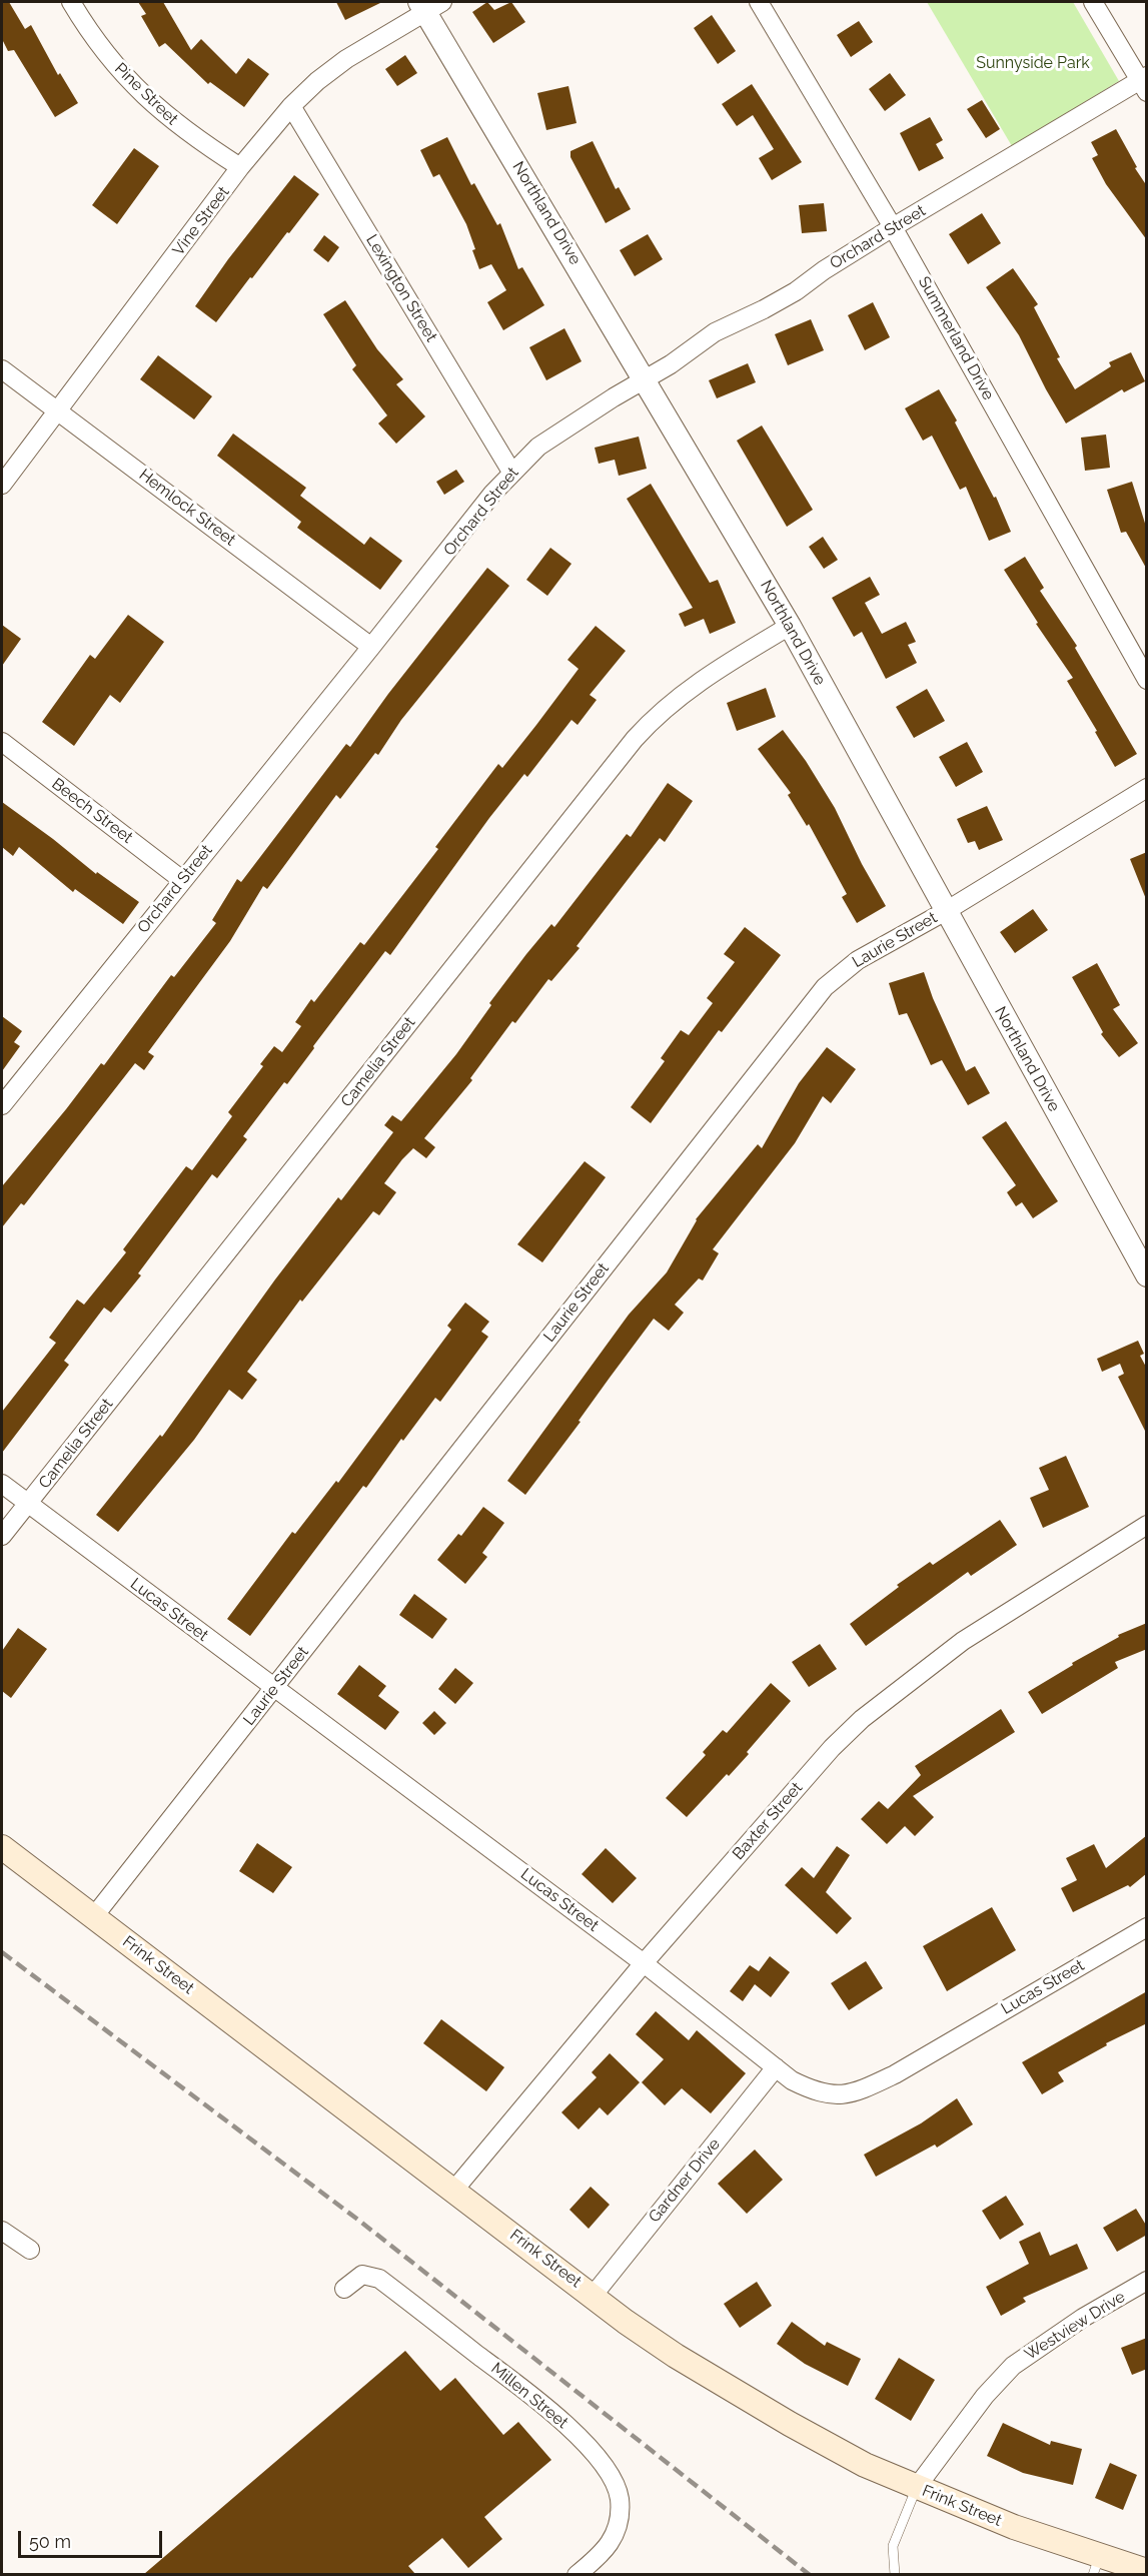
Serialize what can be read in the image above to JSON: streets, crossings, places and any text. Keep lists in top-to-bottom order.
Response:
{
  "streets": {
    "main road": ["Frink Street"],
    "street": [
      "Pine Street",
      "Northland Drive",
      "Vine Street",
      "Orchard Street",
      "Lexington Street",
      "Summerland Drive",
      "Hemlock Street",
      "Beech Street",
      "Laurie Street",
      "Camelia Street",
      "Lucas Street",
      "Baxter Street",
      "Gardner Drive",
      "Westview Drive",
      "Millen Street"
    ]
  },
  "crossings": [
    ["Pine Street", "Vine Street"],
    ["Northland Drive", "Vine Street"],
    ["Northland Drive", "Orchard Street"],
    ["Northland Drive", "Laurie Street"],
    ["Northland Drive", "Camelia Street"],
    ["Vine Street", "Lexington Street"],
    ["Vine Street", "Hemlock Street"],
    ["Orchard Street", "Lexington Street"],
    ["Orchard Street", "Summerland Drive"],
    ["Orchard Street", "Hemlock Street"],
    ["Orchard Street", "Beech Street"],
    ["Laurie Street", "Lucas Street"],
    ["Laurie Street", "Frink Street"],
    ["Camelia Street", "Lucas Street"],
    ["Lucas Street", "Baxter Street"],
    ["Lucas Street", "Gardner Drive"],
    ["Baxter Street", "Frink Street"],
    ["Frink Street", "Gardner Drive"],
    ["Frink Street", "Westview Drive"]
  ],
  "parks": ["Sunnyside Park"],
  "scale_bar": "50 m"
}
